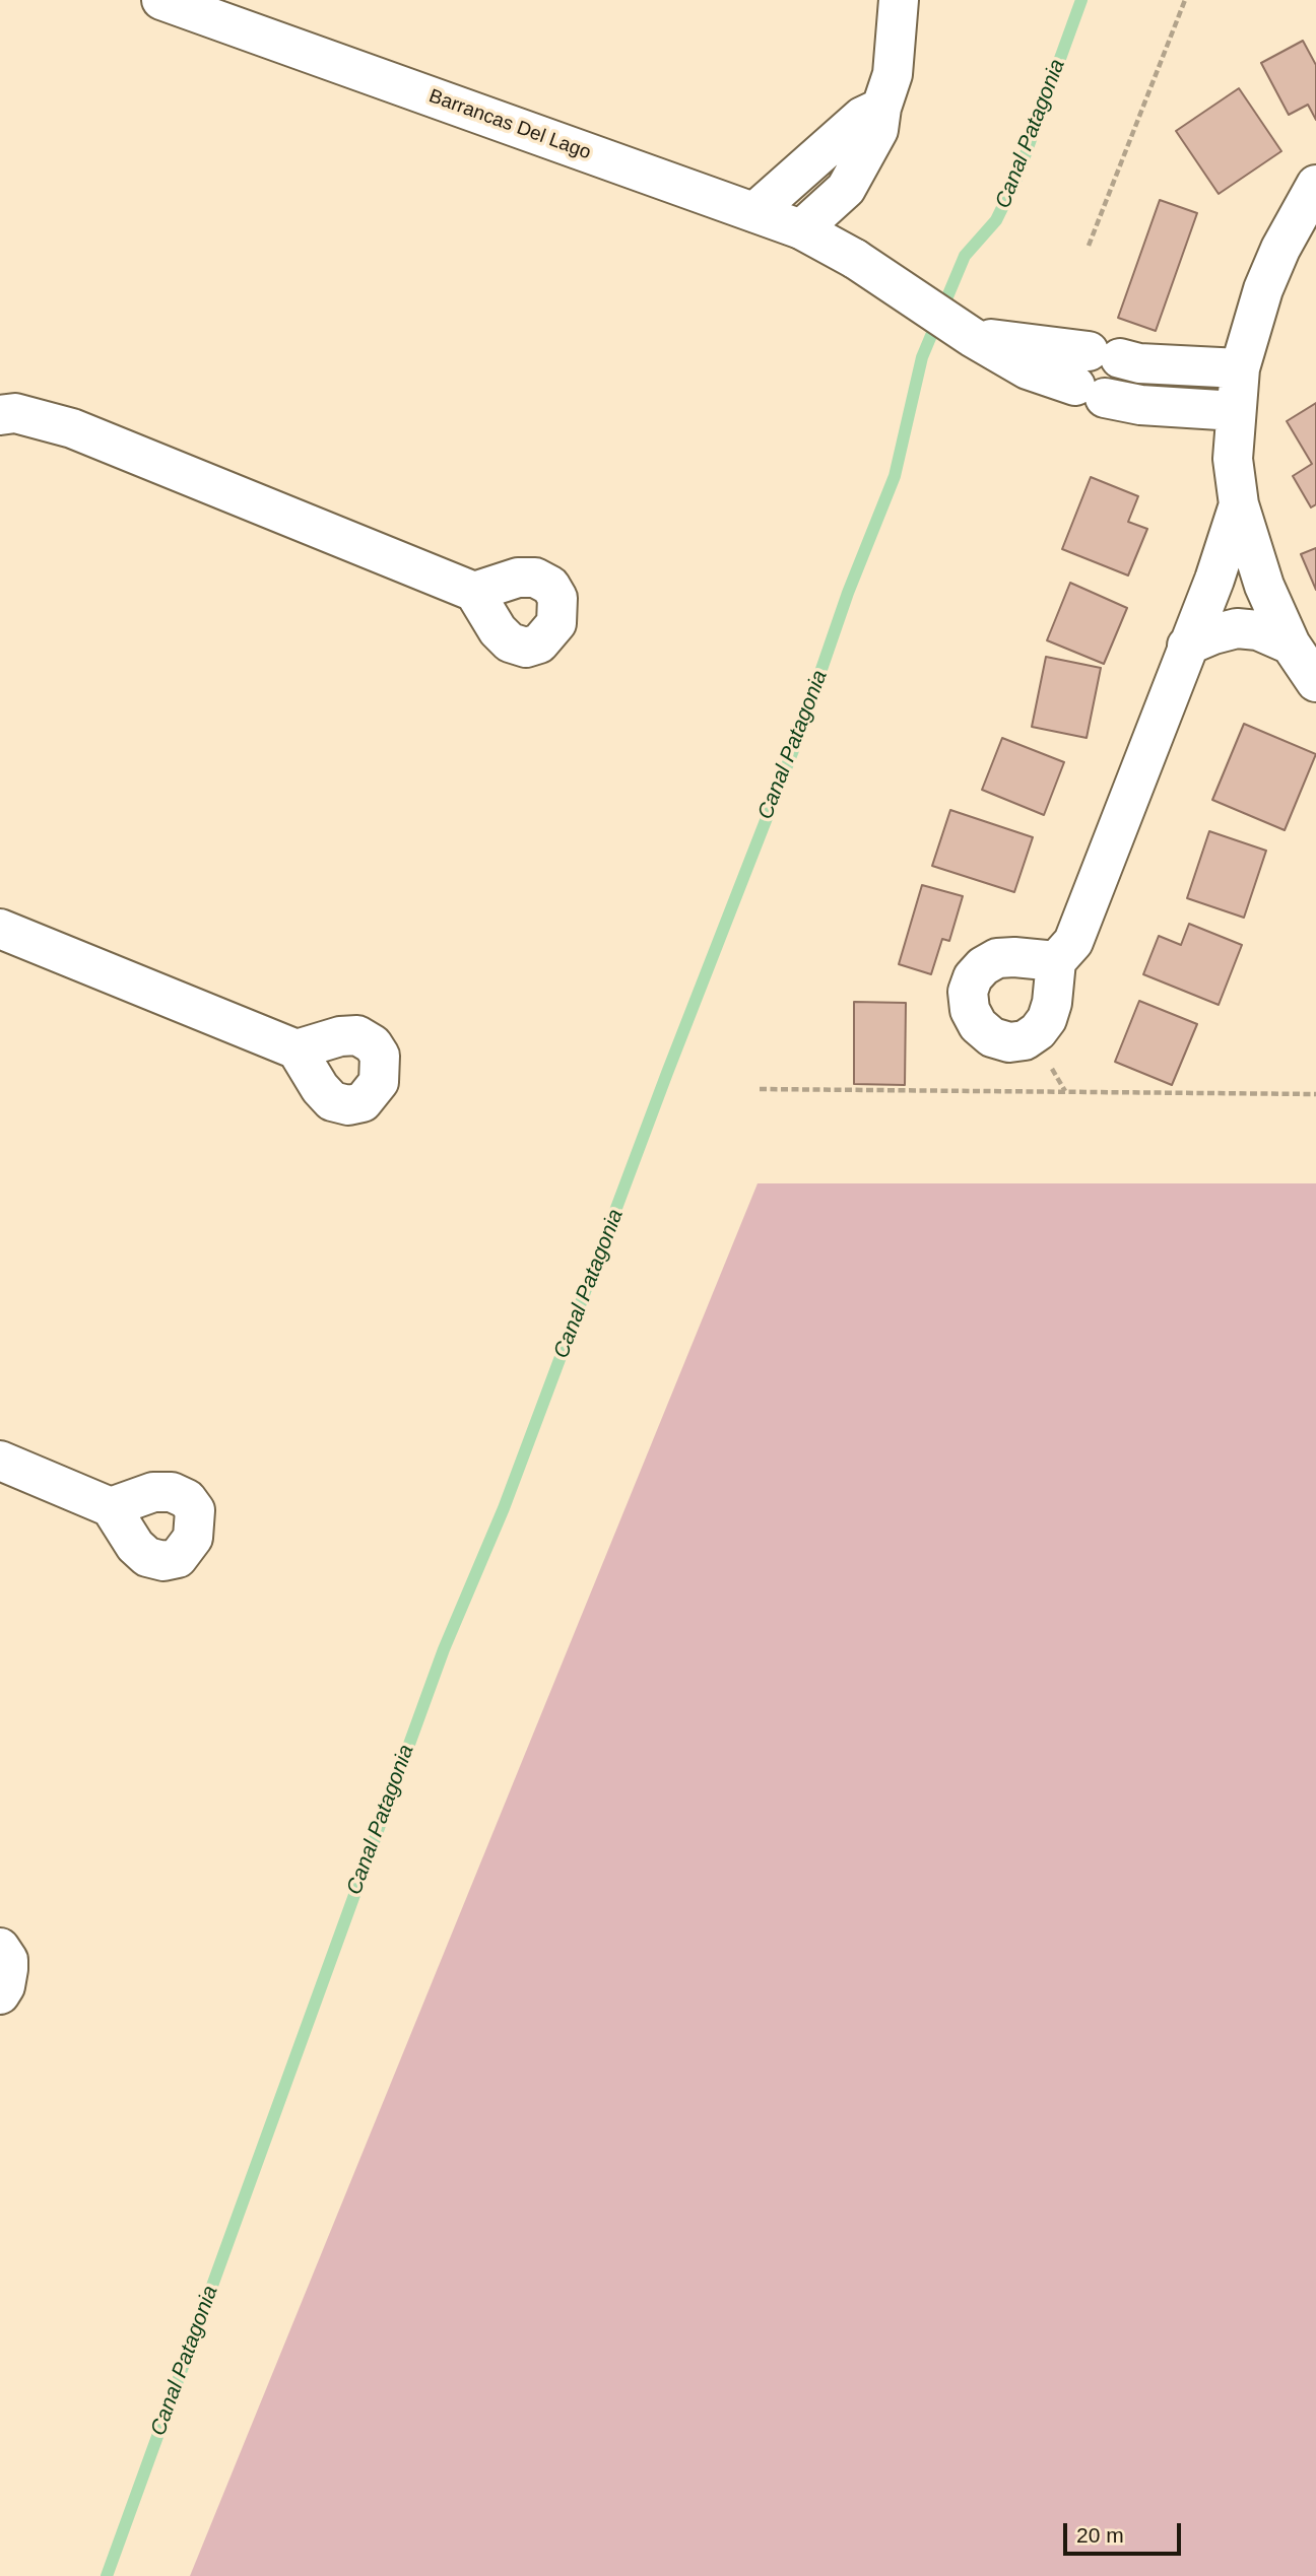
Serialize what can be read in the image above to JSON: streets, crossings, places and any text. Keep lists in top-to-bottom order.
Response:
{
  "streets": {
    "street": ["Barrancas Del Lago"]
  },
  "water": ["Canal Patagonia"],
  "scale_bar": "20 m"
}
